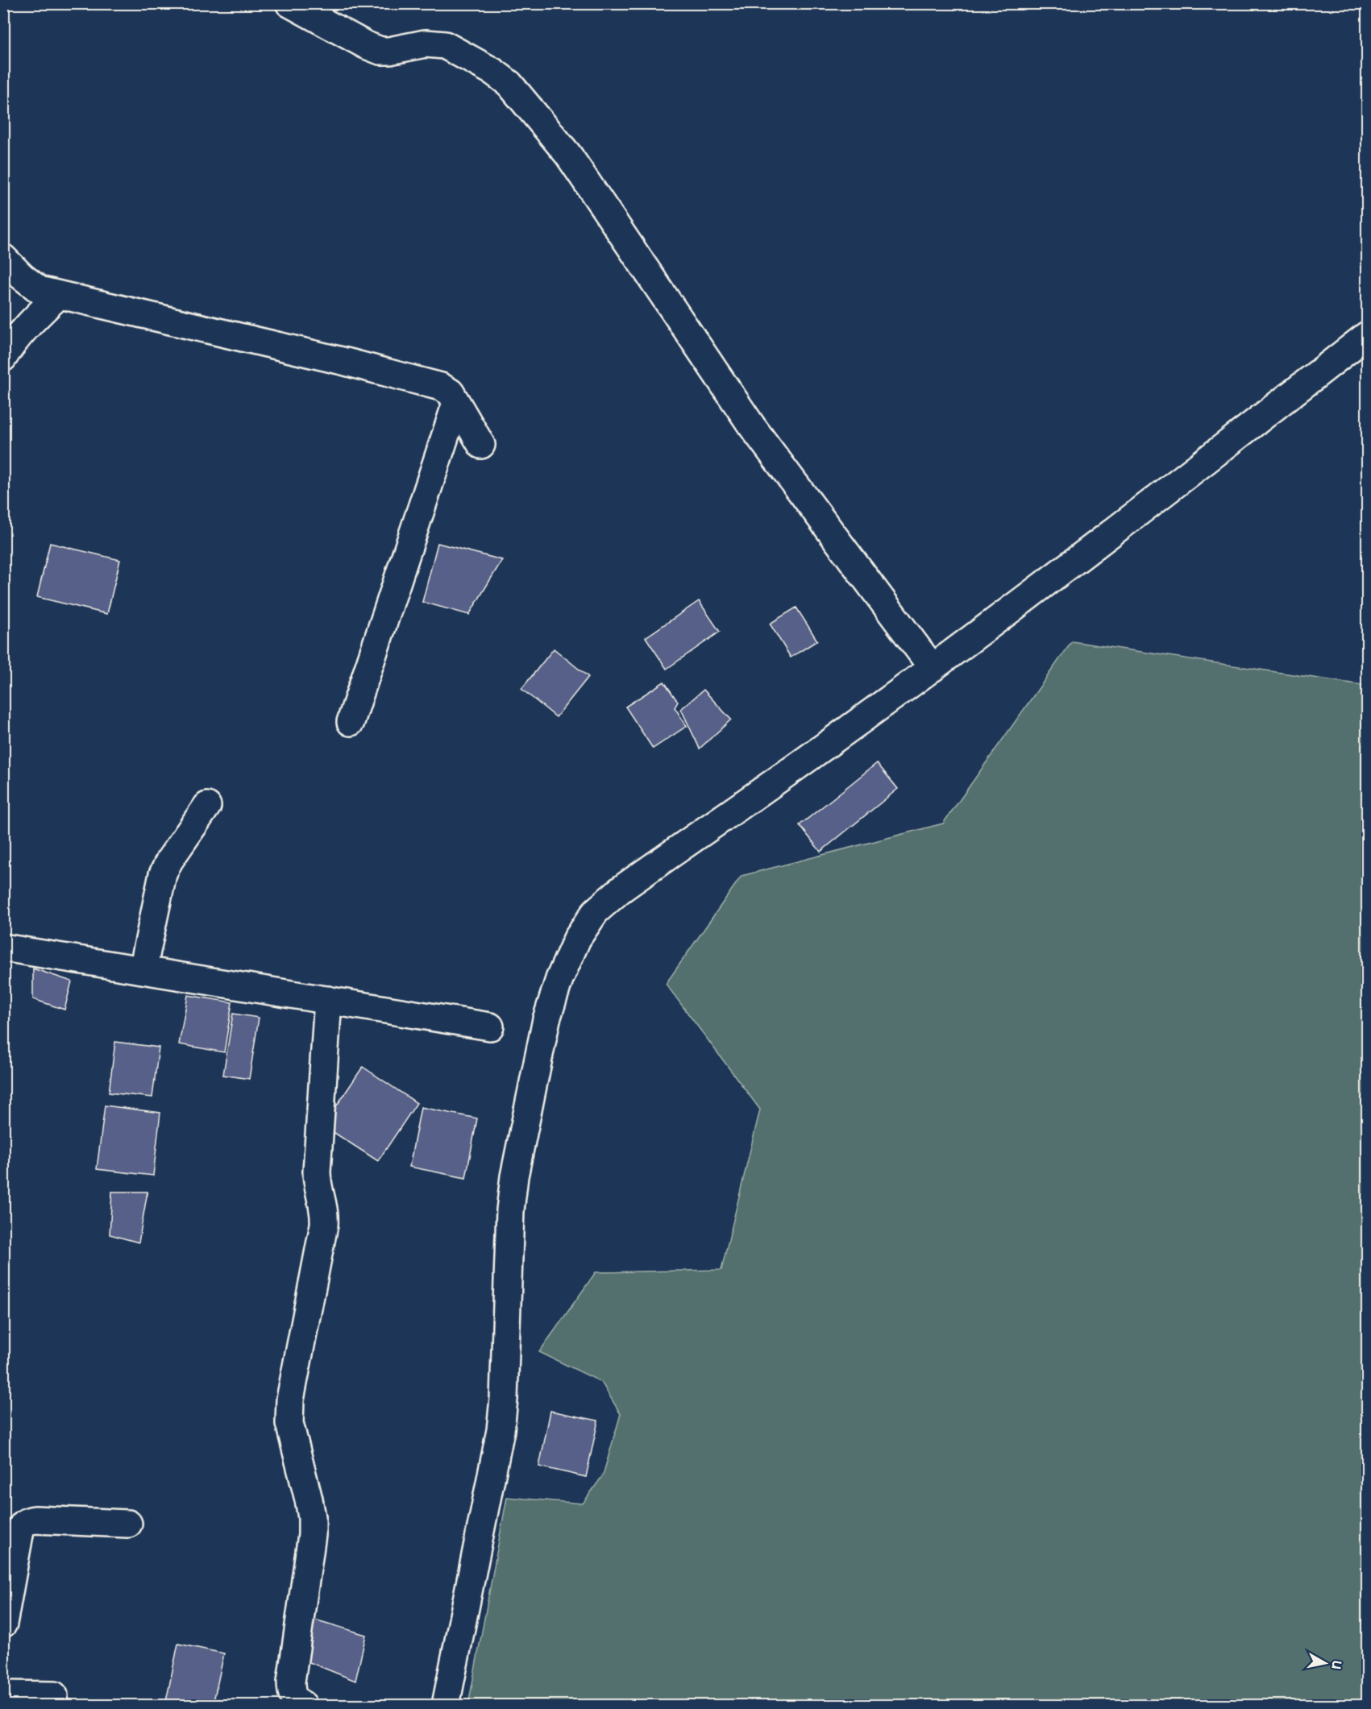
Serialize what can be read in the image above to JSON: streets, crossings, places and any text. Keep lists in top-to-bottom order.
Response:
{
  "north": "right"
}
